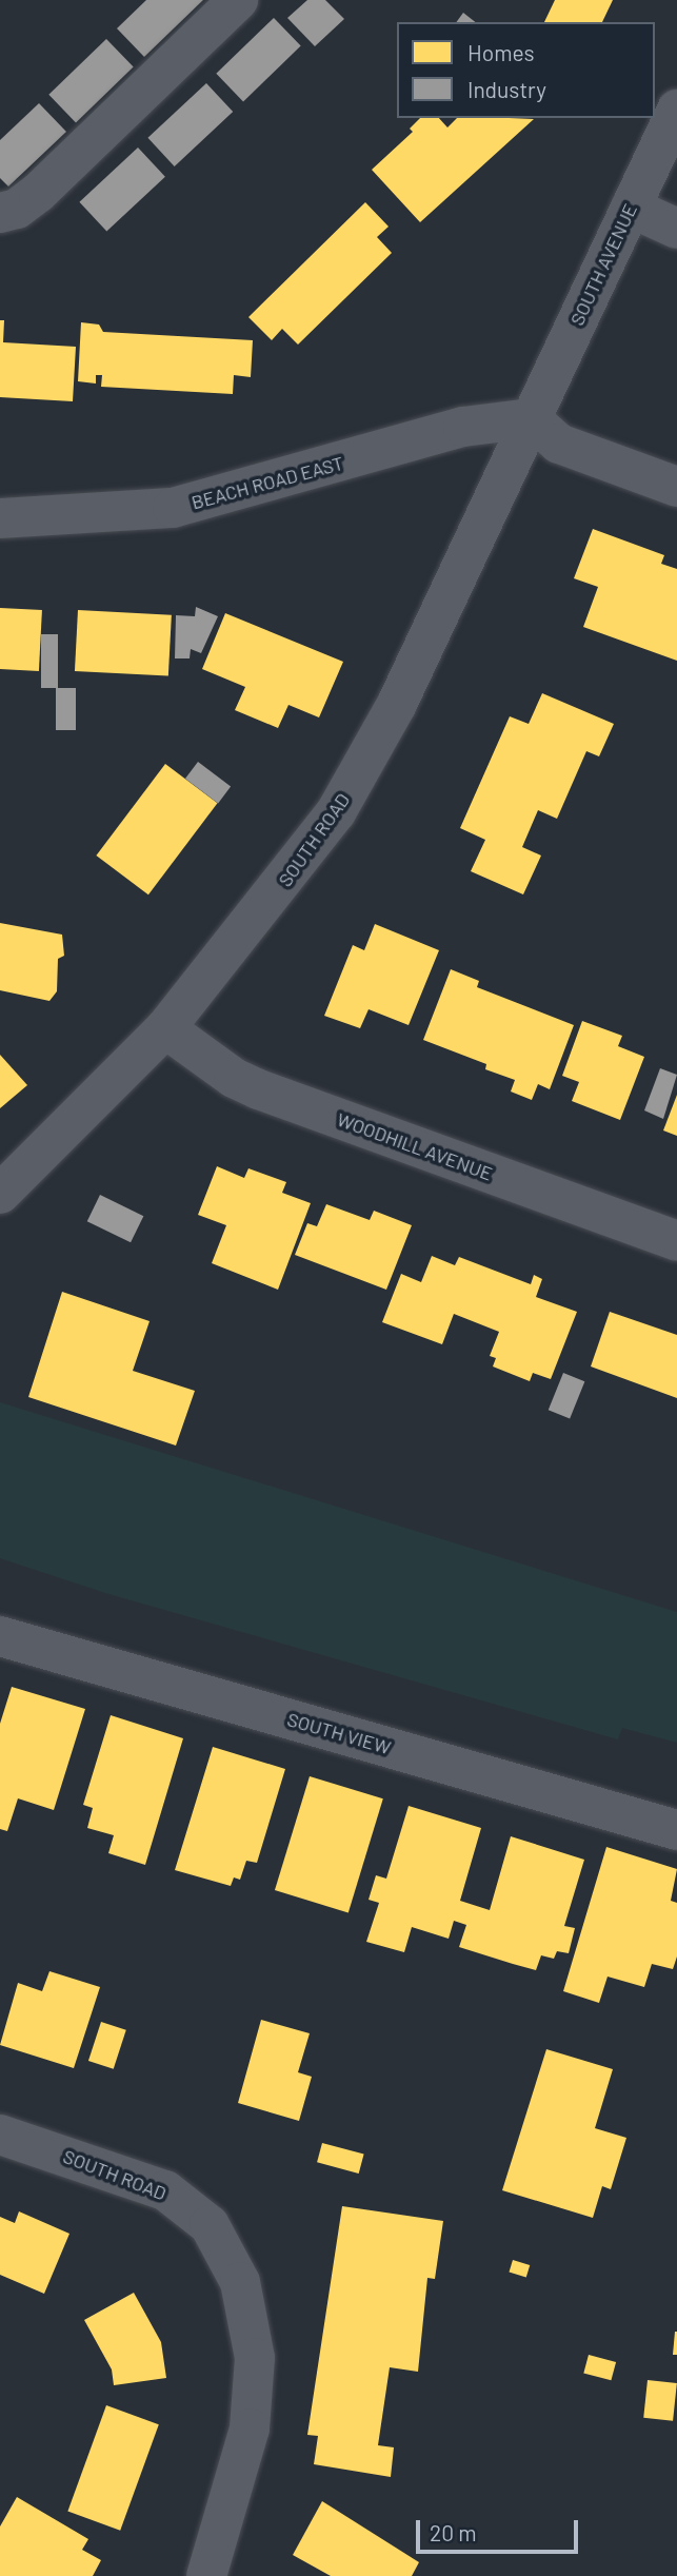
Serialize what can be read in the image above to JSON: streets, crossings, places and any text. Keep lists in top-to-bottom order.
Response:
{
  "streets": {
    "street": [
      "SOUTH AVENUE",
      "BEACH ROAD EAST",
      "SOUTH ROAD",
      "WOODHILL AVENUE",
      "SOUTH VIEW"
    ]
  },
  "crossings": [
    ["SOUTH AVENUE", "BEACH ROAD EAST"],
    ["SOUTH AVENUE", "SOUTH ROAD"],
    ["BEACH ROAD EAST", "SOUTH ROAD"],
    ["SOUTH ROAD", "WOODHILL AVENUE"]
  ],
  "legend": ["Homes", "Industry"],
  "scale_bar": "20 m"
}
